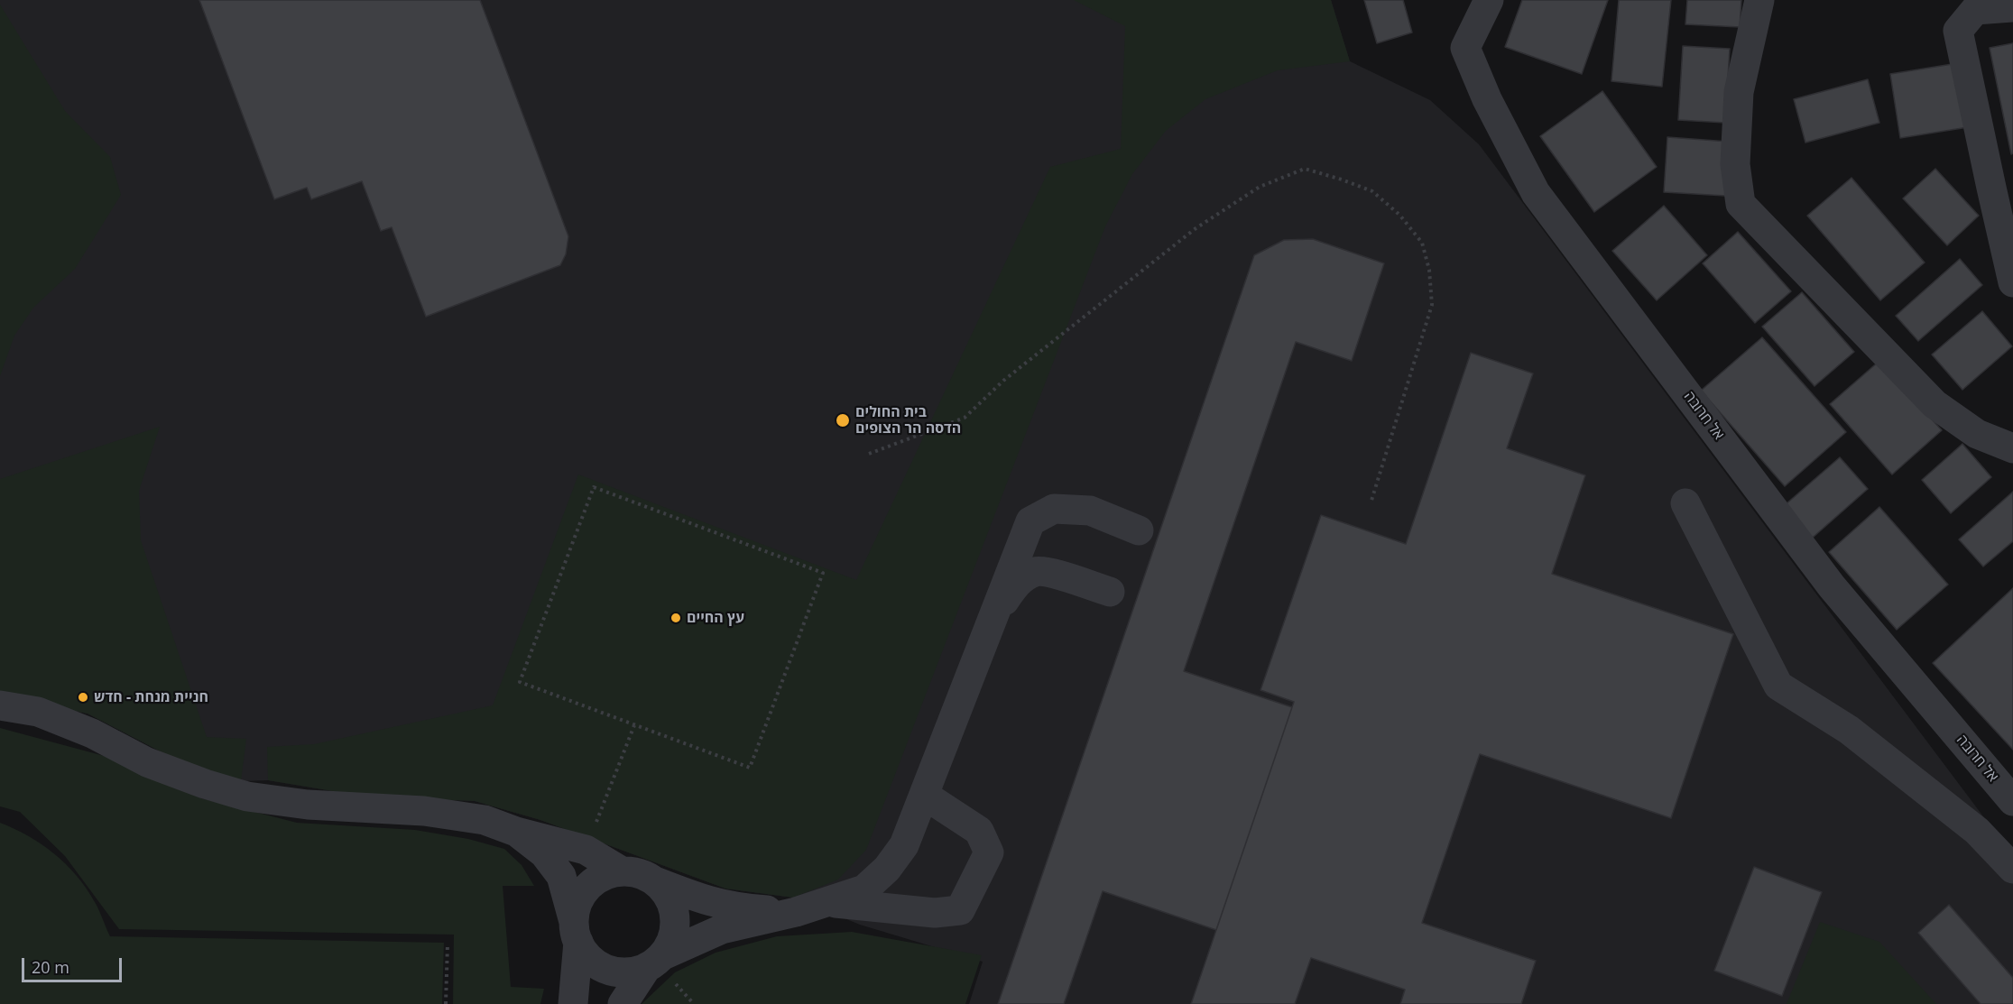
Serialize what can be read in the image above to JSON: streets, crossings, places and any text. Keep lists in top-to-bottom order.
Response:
{
  "streets": {
    "street": ["אל חרובה"]
  },
  "places": ["בית החולים הדסה הר הצופים", "עץ החיים", "חניית מנחת - חדש"],
  "scale_bar": "20 m"
}
